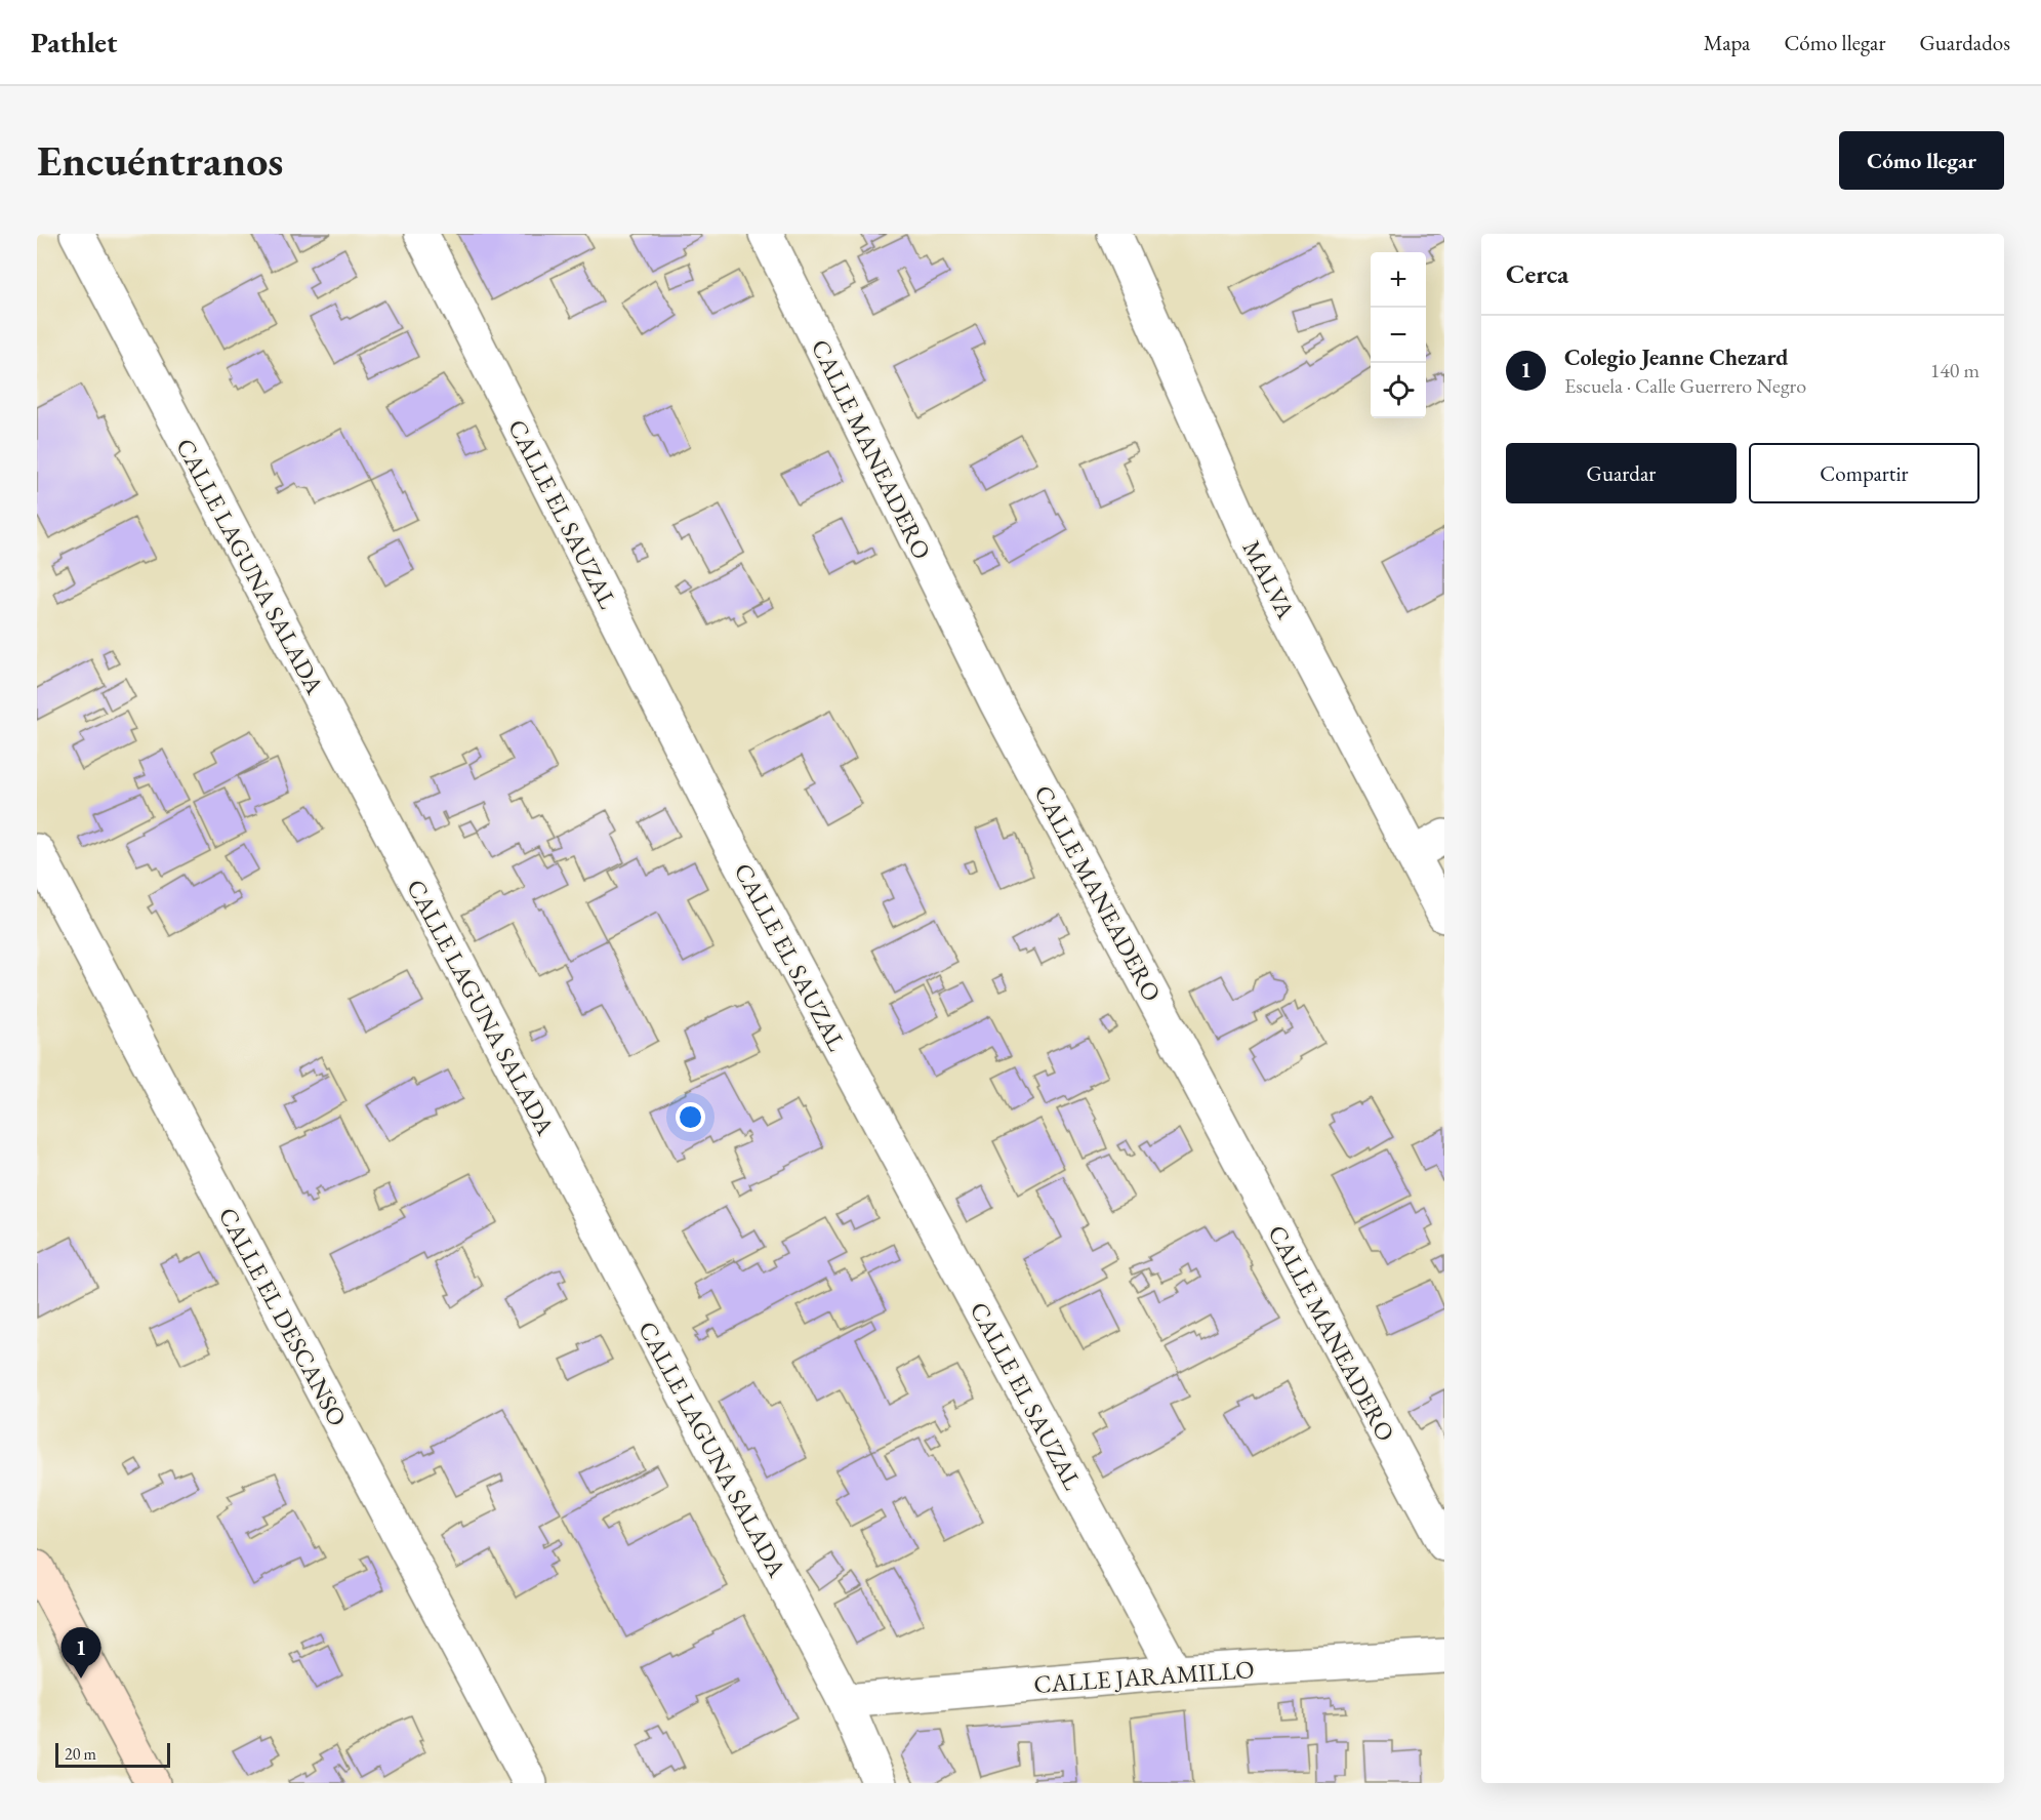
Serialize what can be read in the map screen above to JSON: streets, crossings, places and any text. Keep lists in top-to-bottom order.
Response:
{
  "streets": {
    "street": [
      "CALLE MANEADERO",
      "CALLE EL SAUZAL",
      "CALLE LAGUNA SALADA",
      "MALVA",
      "CALLE EL DESCANSO",
      "CALLE JARAMILLO"
    ]
  },
  "crossings": [
    ["CALLE EL SAUZAL", "CALLE JARAMILLO"],
    ["CALLE LAGUNA SALADA", "CALLE JARAMILLO"]
  ],
  "scale_bar": "20 m",
  "page": {
    "header": "Pathlet",
    "nav": ["Mapa", "Cómo llegar", "Guardados"],
    "buttons": [
      "Cómo llegar",
      ["Guardar", "Compartir"]
    ],
    "title": "Encuéntranos",
    "heading": "Cerca",
    "map_buttons": ["+", "−"],
    "list": [
      {
        "mark": "1",
        "name": "Colegio Jeanne Chezard",
        "note": "Escuela · Calle Guerrero Negro",
        "value": "140 m"
      }
    ],
    "pins": "1",
    "scale": "20 m"
  }
}
